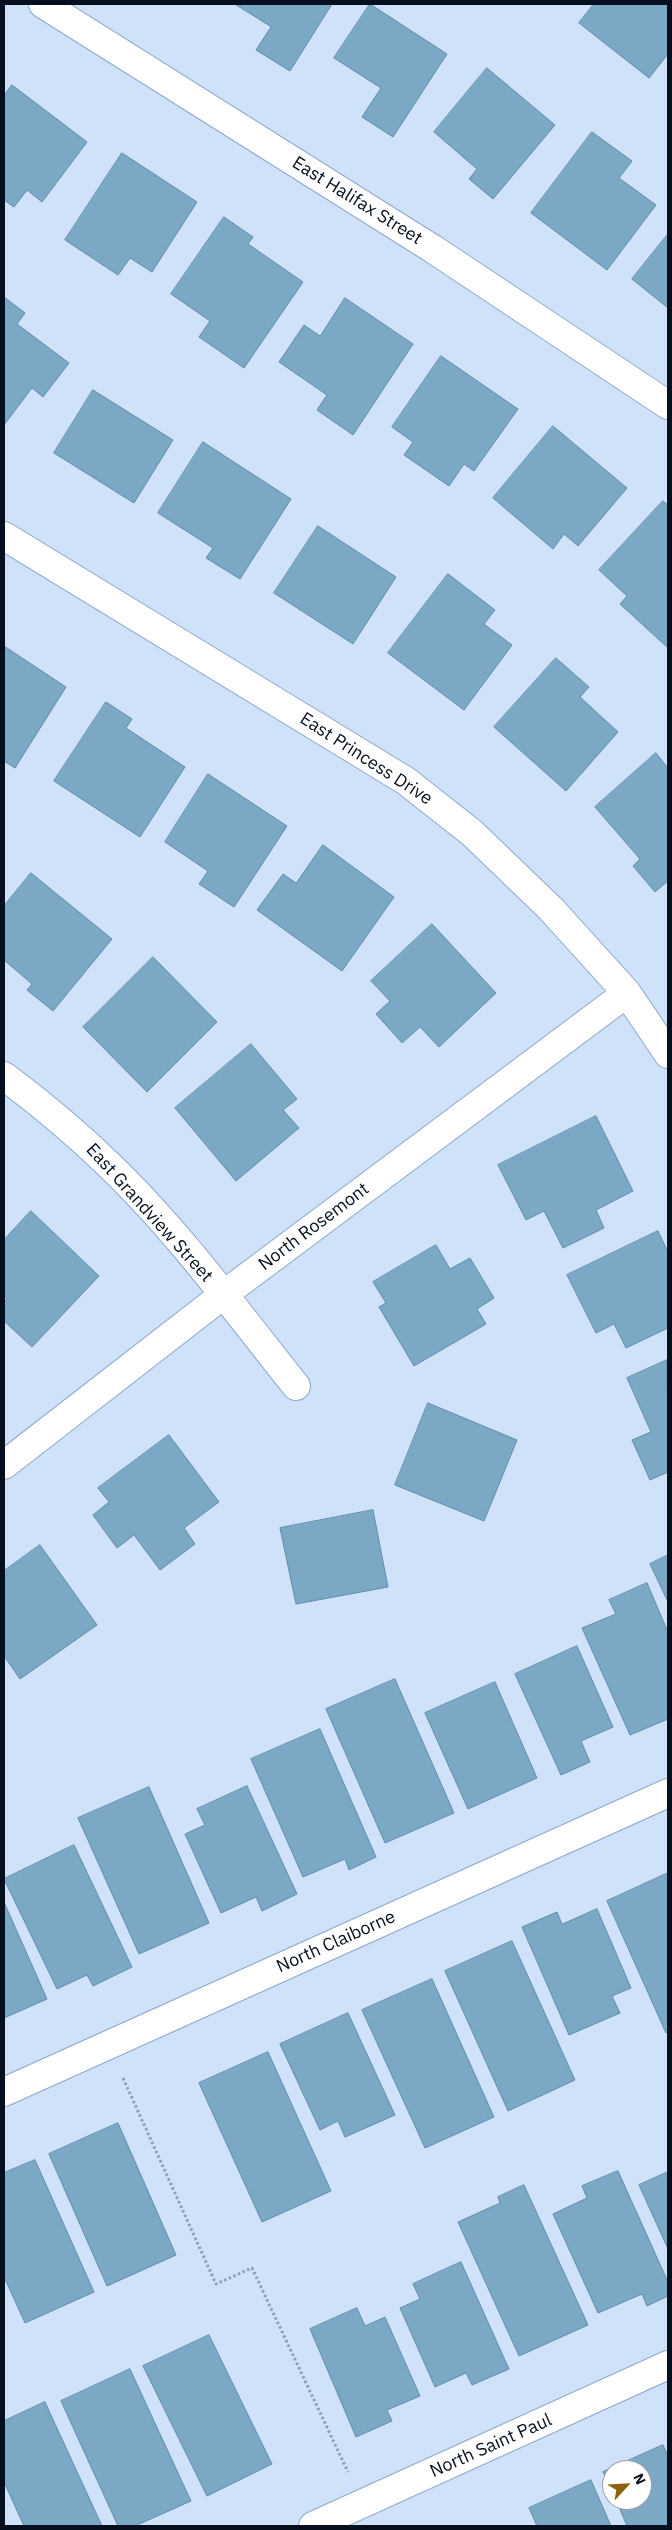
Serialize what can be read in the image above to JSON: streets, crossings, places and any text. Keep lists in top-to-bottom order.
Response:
{
  "streets": {
    "street": [
      "East Halifax Street",
      "East Princess Drive",
      "East Grandview Street",
      "North Rosemont",
      "North Claiborne",
      "North Saint Paul"
    ]
  },
  "crossings": [
    ["East Princess Drive", "North Rosemont"],
    ["East Grandview Street", "North Rosemont"]
  ],
  "north": "top right"
}
